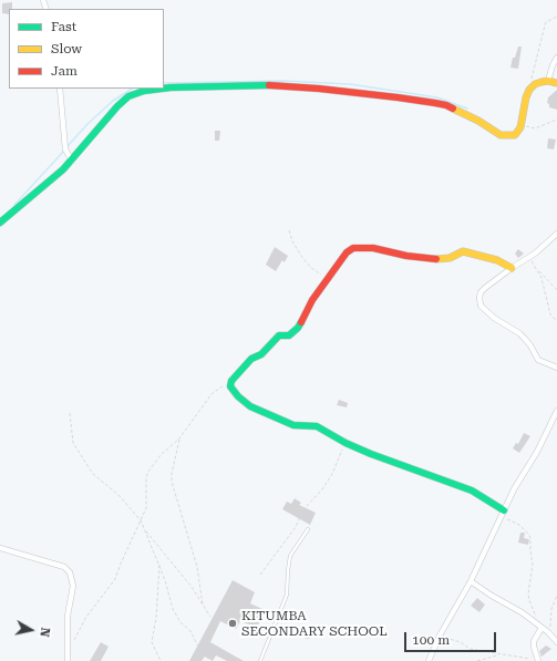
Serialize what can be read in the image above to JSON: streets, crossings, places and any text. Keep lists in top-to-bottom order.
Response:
{
  "places": ["KITUMBA SECONDARY SCHOOL"],
  "legend": ["Fast", "Slow", "Jam"],
  "scale_bar": "100 m",
  "north": "right"
}
